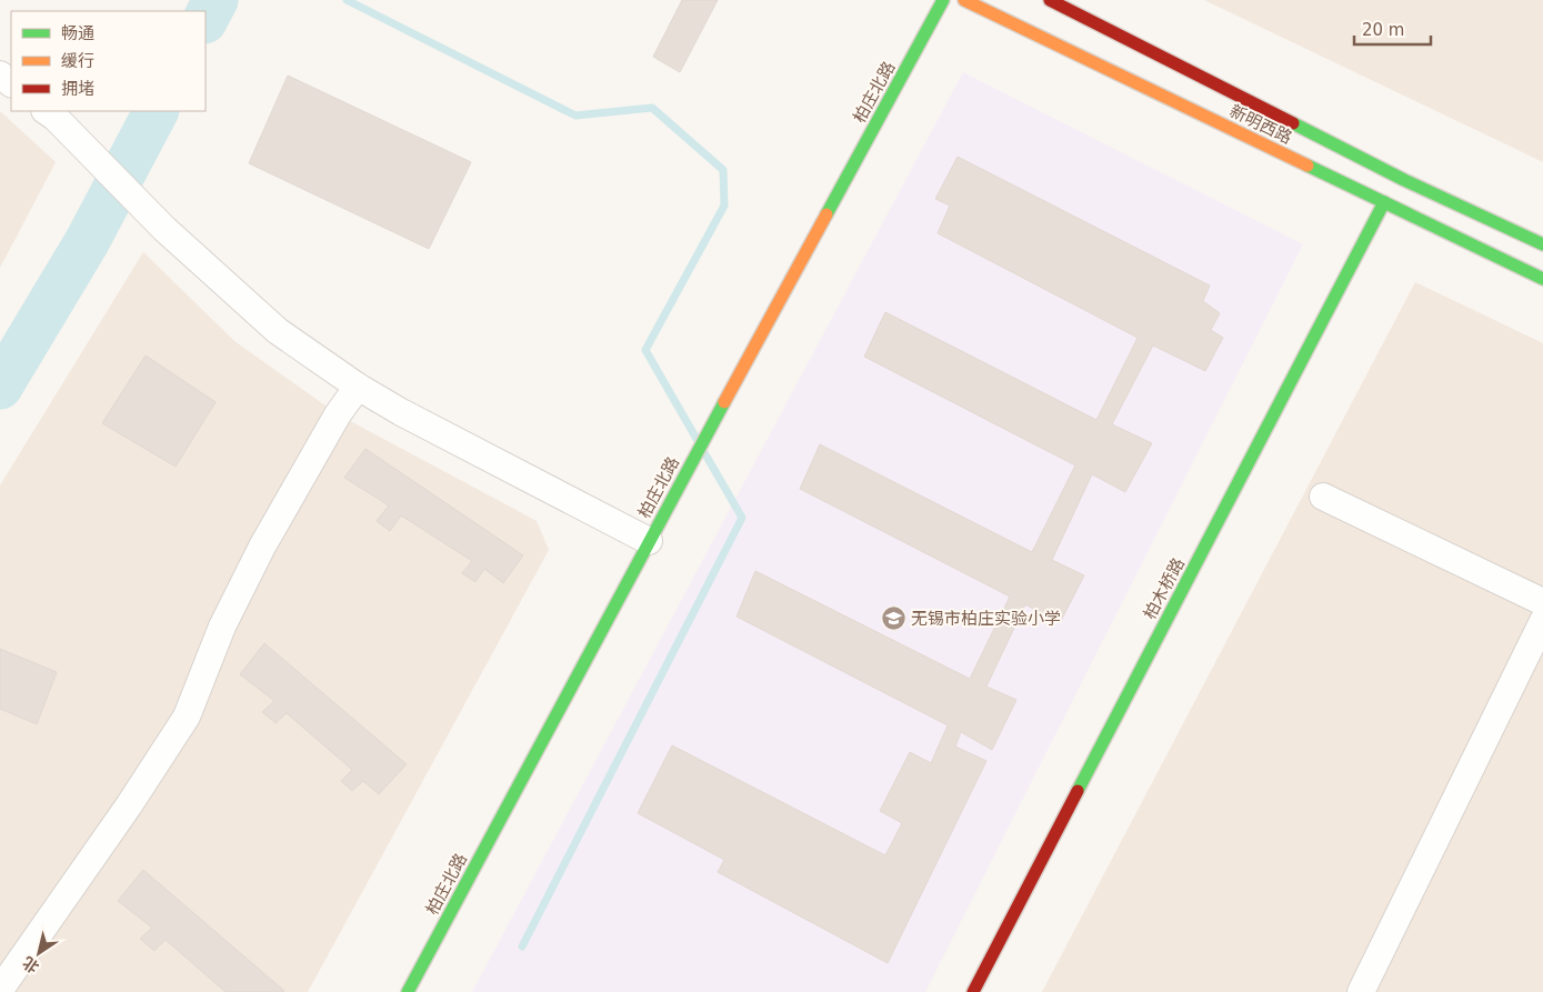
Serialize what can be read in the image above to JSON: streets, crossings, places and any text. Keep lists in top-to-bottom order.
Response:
{
  "streets": {
    "street": ["柏庄北路", "新明西路", "柏木桥路"]
  },
  "crossings": [
    ["新明西路", "柏木桥路"]
  ],
  "places": {
    "school or university": ["无锡市柏庄实验小学"]
  },
  "legend": ["畅通", "缓行", "拥堵"],
  "scale_bar": "20 m",
  "north": "bottom left"
}
